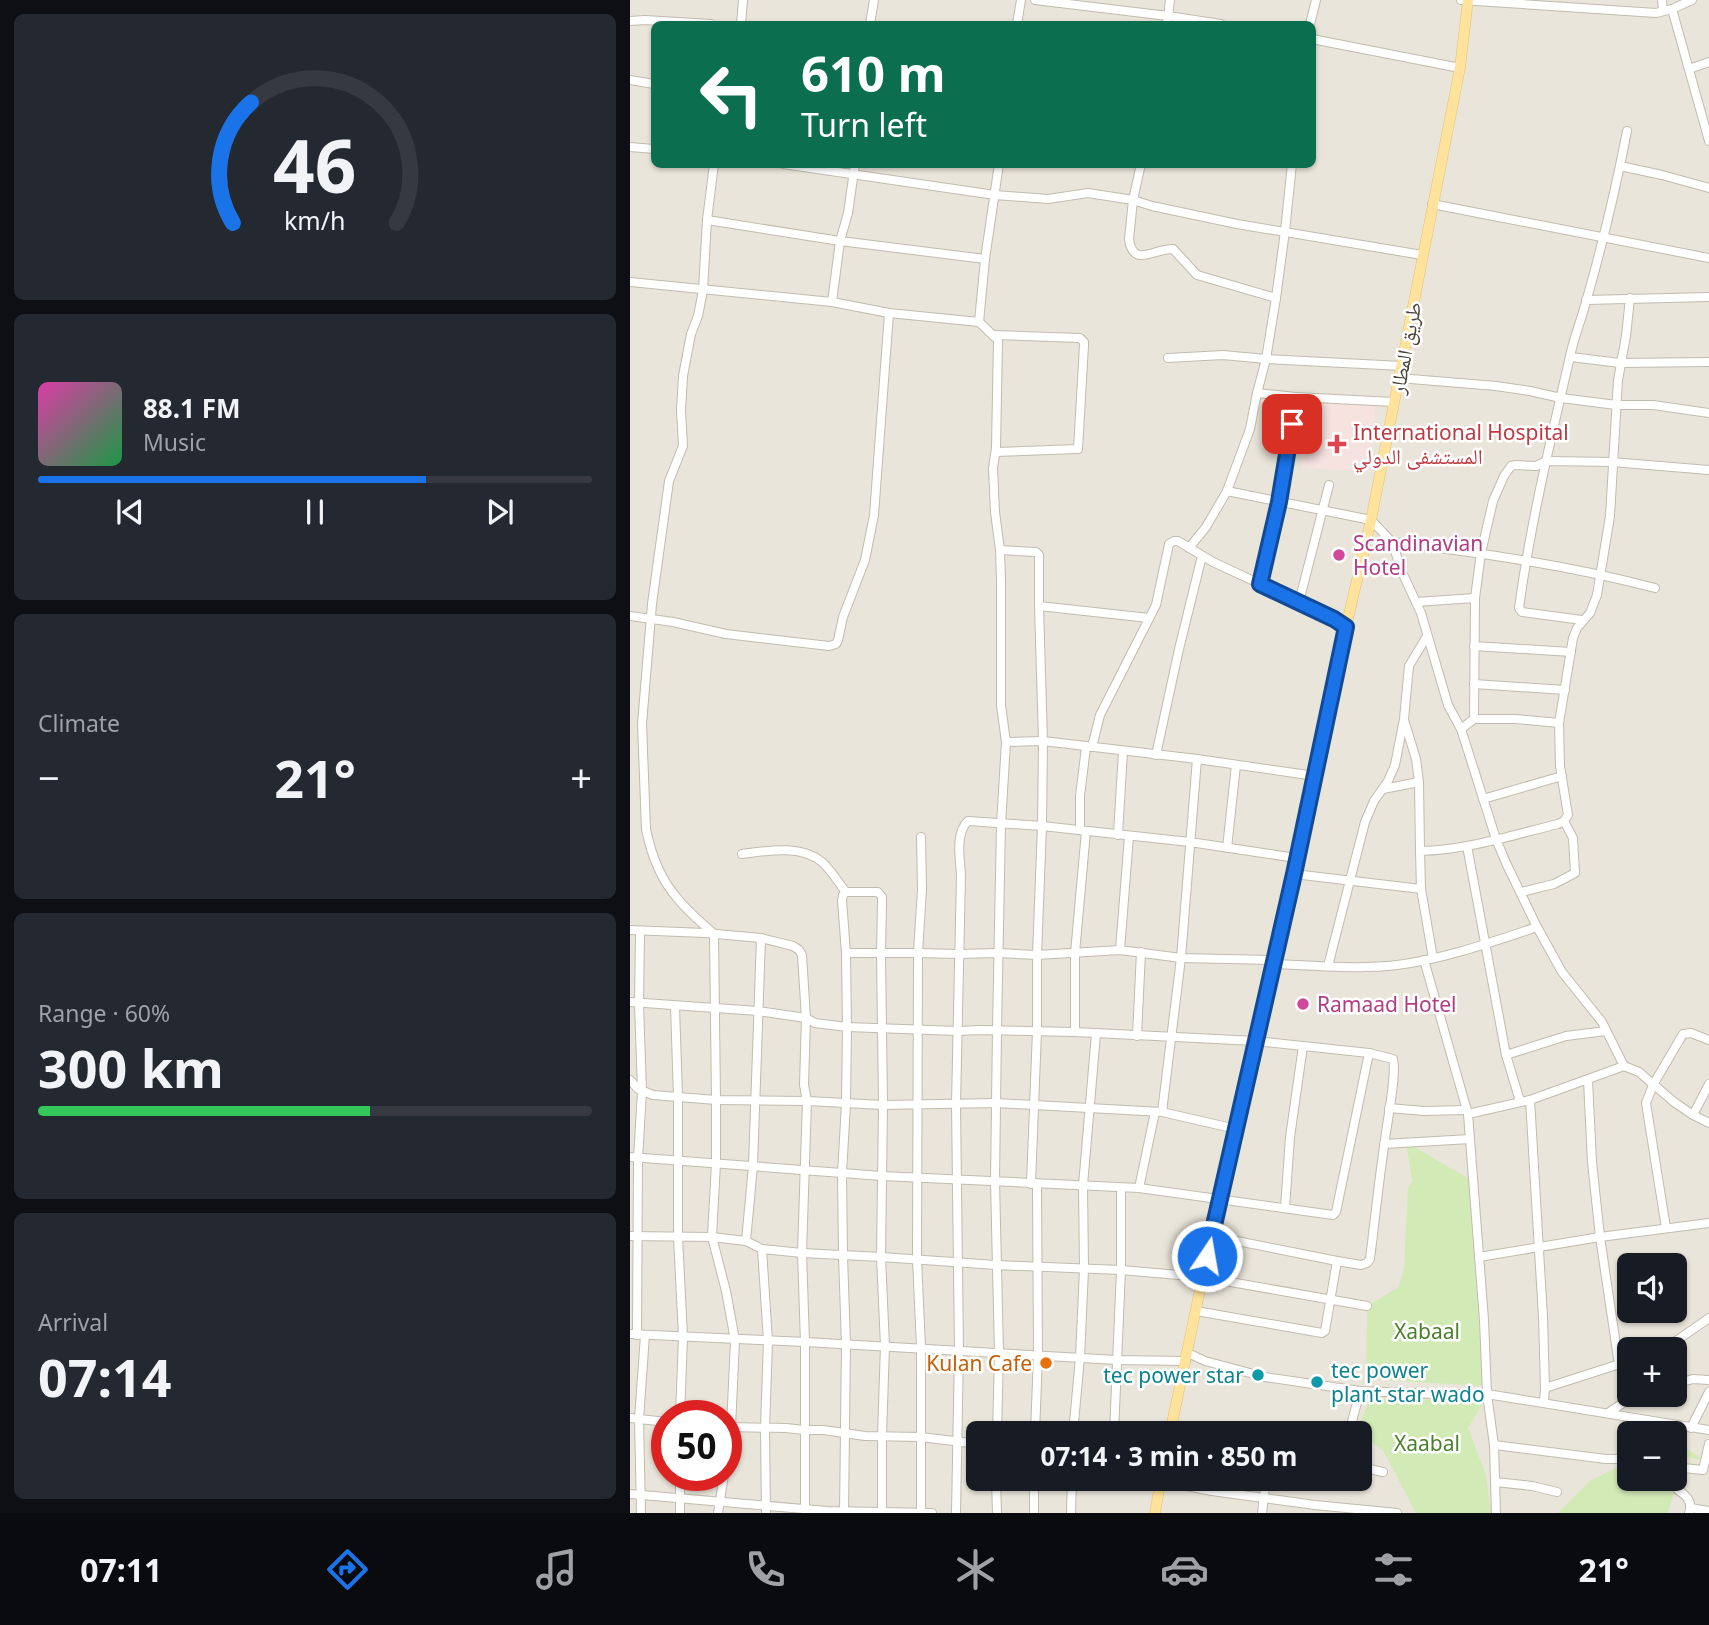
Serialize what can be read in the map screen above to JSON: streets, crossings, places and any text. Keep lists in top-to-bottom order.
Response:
{
  "streets": {
    "main road": ["طريق المطار"]
  },
  "parks": ["Xabaal", "Xaabal"],
  "places": {
    "health": ["International Hospital المستشفى الدولي"],
    "other": [
      "Scandinavian Hotel",
      "Ramaad Hotel",
      "Kulan Cafe",
      "tec power star",
      "tec power plant star wado"
    ]
  },
  "page": {
    "turn": ["610 m", "Turn left"],
    "song": ["88.1 FM", "Music"],
    "tile": [
      "Climate",
      ["Range · 60%", "300 km"],
      ["Arrival", "07:14"]
    ],
    "heat": ["−", "21°", "+"],
    "map_buttons": ["+", "−"],
    "limit": "50",
    "trip": "07:14 · 3 min · 850 m",
    "tabs": ["07:11", "21°"],
    "gauge": ["46", "km/h"]
  }
}
